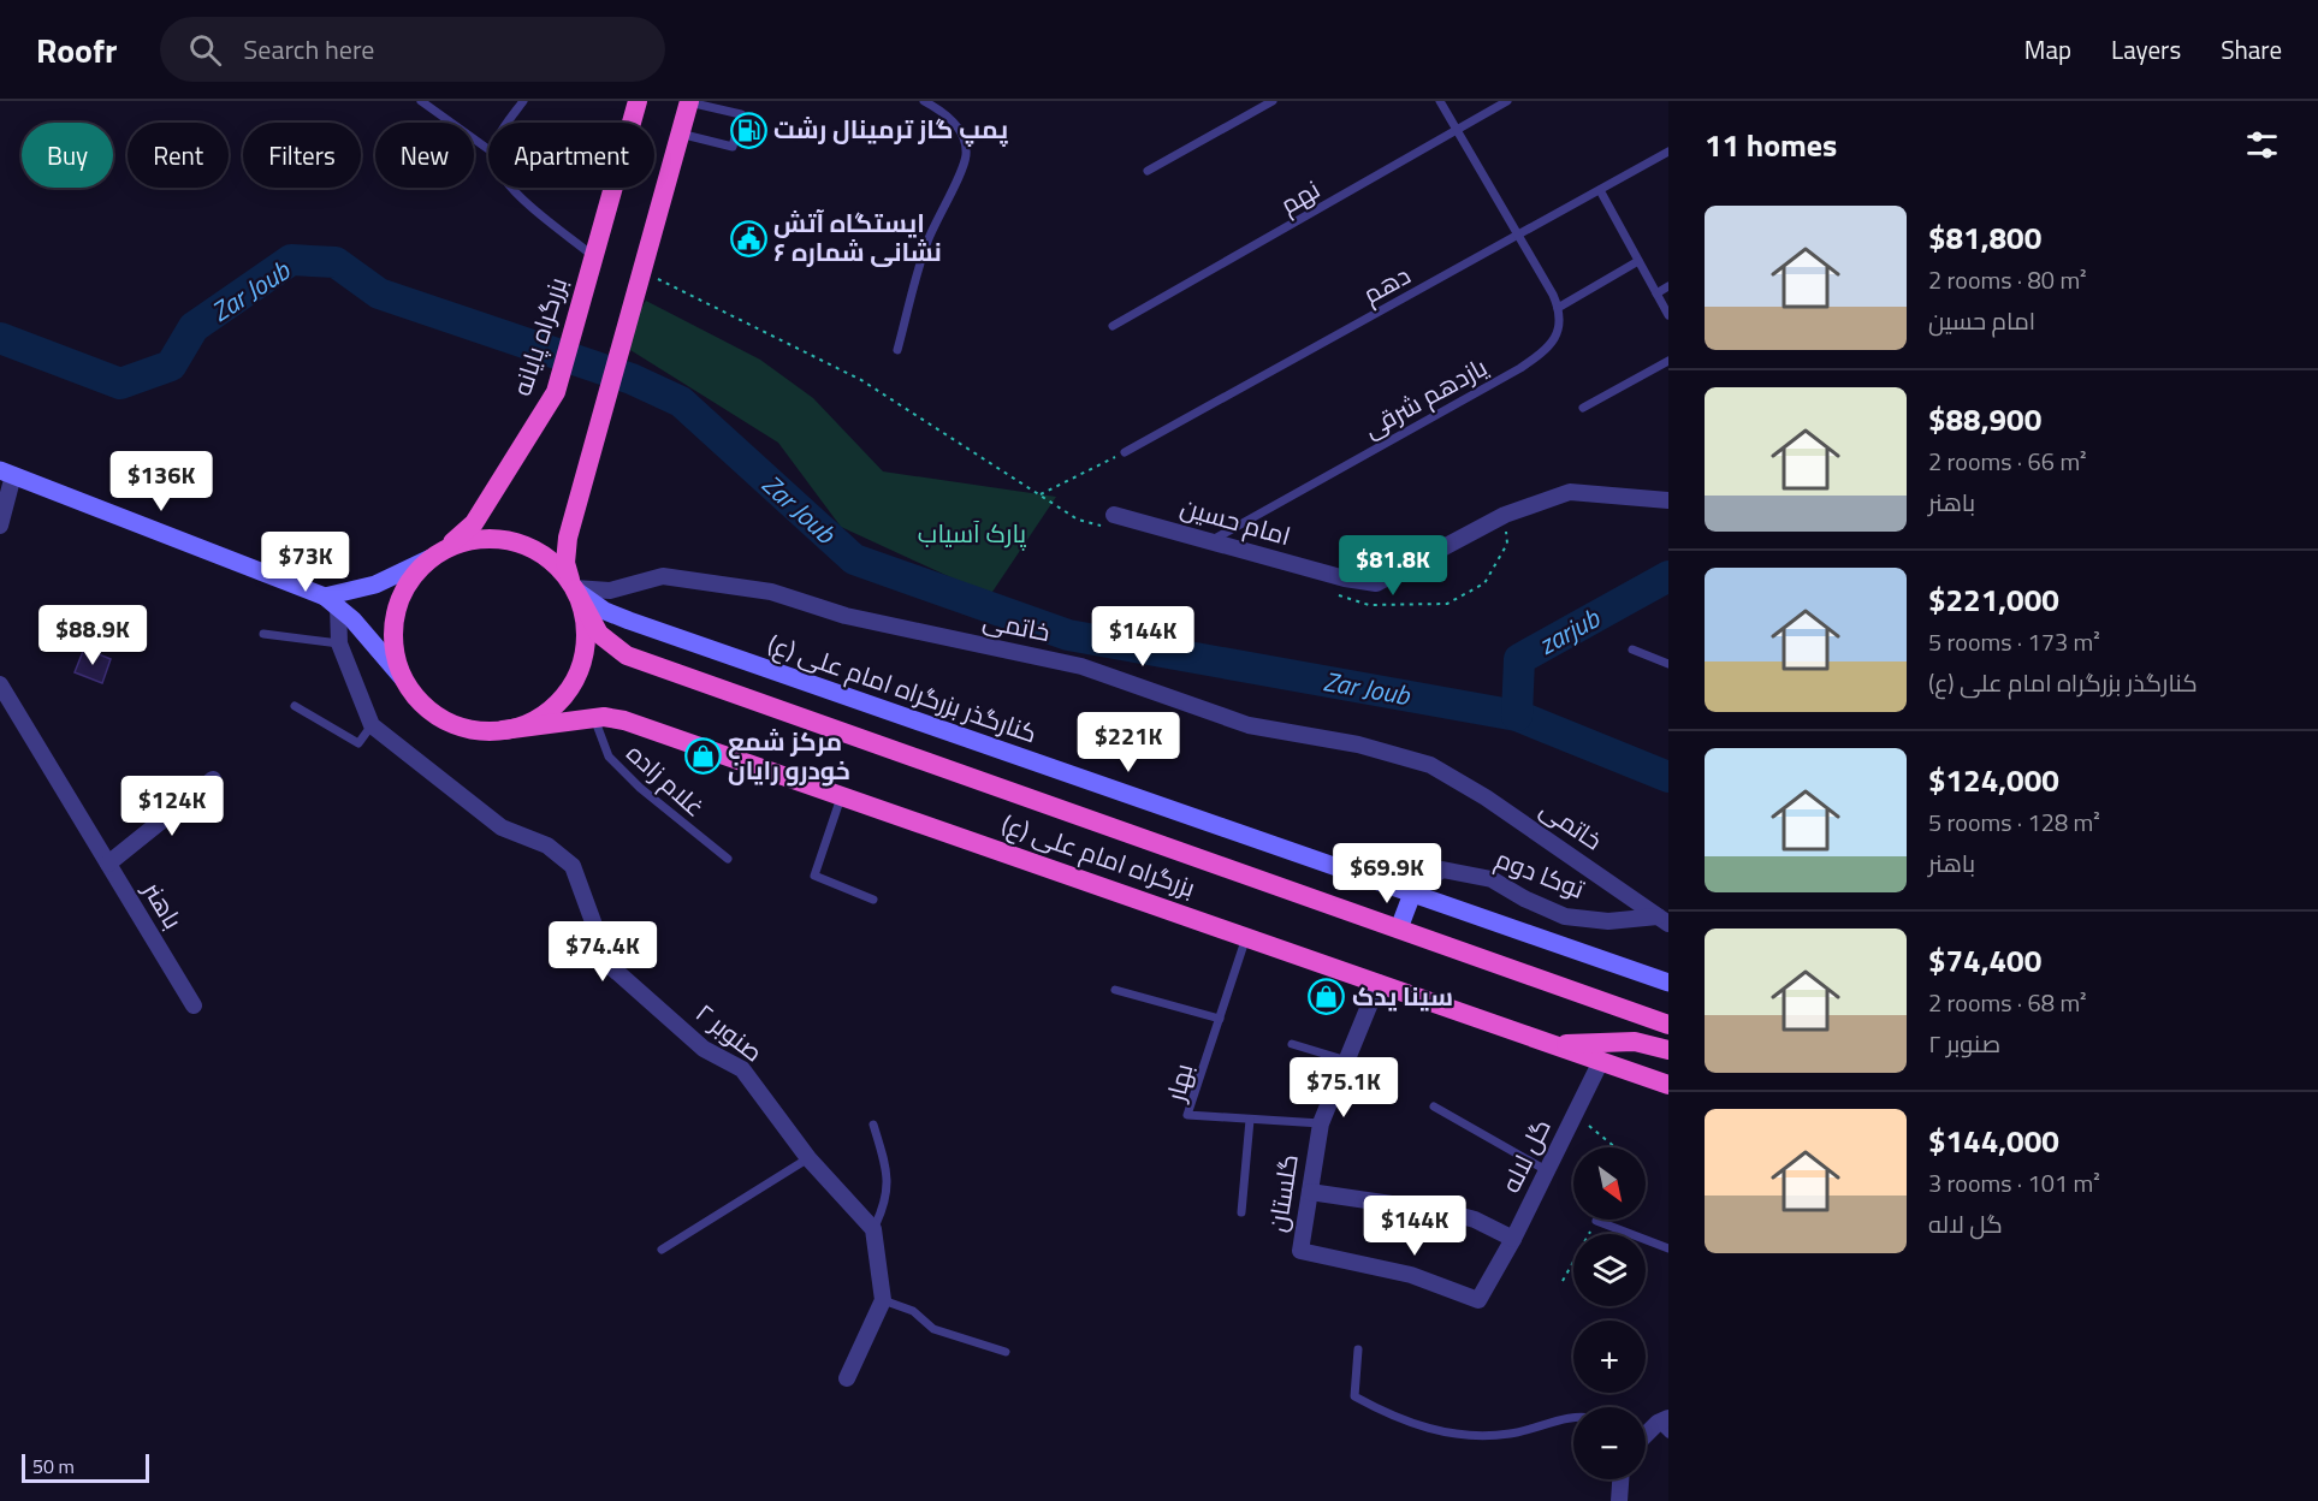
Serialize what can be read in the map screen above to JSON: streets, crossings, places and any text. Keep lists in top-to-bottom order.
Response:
{
  "streets": {
    "highway": ["بزرگراه پایانه", "بزرگراه امام علی (ع)"],
    "main road": ["کنارگذر بزرگراه امام علی (ع)"],
    "street": [
      "امام حسین",
      "خاتمی",
      "توکا دوم",
      "باهنر",
      "صنوبر ۲",
      "گل لاله",
      "گلستان"
    ],
    "lane": [
      "نهم",
      "دهم",
      "یازدهم شرقی",
      "غلام زاده",
      "بهار"
    ]
  },
  "crossings": [
    ["بزرگراه پایانه", "خاتمی"],
    ["بزرگراه پایانه", "کنارگذر بزرگراه امام علی (ع)"],
    ["بزرگراه پایانه", "بزرگراه امام علی (ع)"],
    ["یازدهم شرقی", "امام حسین"],
    ["خاتمی", "کنارگذر بزرگراه امام علی (ع)"],
    ["خاتمی", "بزرگراه امام علی (ع)"],
    ["خاتمی", "توکا دوم"],
    ["کنارگذر بزرگراه امام علی (ع)", "بزرگراه امام علی (ع)"],
    ["کنارگذر بزرگراه امام علی (ع)", "توکا دوم"],
    ["غلام زاده", "بزرگراه امام علی (ع)"],
    ["بزرگراه امام علی (ع)", "بهار"],
    ["بزرگراه امام علی (ع)", "گل لاله"],
    ["بزرگراه امام علی (ع)", "گلستان"],
    ["بهار", "گلستان"],
    ["گل لاله", "گلستان"]
  ],
  "water": ["Zar Joub", "zarjub"],
  "parks": ["پارک آسیاب"],
  "places": {
    "fuel station": ["پمپ گاز ترمینال رشت"],
    "public building": ["ایستگاه آتش نشانی شماره ۶"],
    "shop": ["مرکز شمع خودرو رایان", "سینا یدک"]
  },
  "scale_bar": "50 m",
  "north": "bottom right",
  "page": {
    "header": "Roofr",
    "search": "Search here",
    "nav": ["Map", "Layers", "Share"],
    "heading": "11 homes",
    "chip": [
      "Buy",
      "Rent",
      "Filters",
      "New",
      "Apartment"
    ],
    "list": [
      {
        "name": "$81,800",
        "note": "2 rooms · 80 m² · امام حسین"
      },
      {
        "name": "$88,900",
        "note": "2 rooms · 66 m² · باهنر"
      },
      {
        "name": "$221,000",
        "note": "5 rooms · 173 m² · کنارگذر بزرگراه امام علی (ع)"
      },
      {
        "name": "$124,000",
        "note": "5 rooms · 128 m² · باهنر"
      },
      {
        "name": "$74,400",
        "note": "2 rooms · 68 m² · صنوبر ۲"
      },
      {
        "name": "$144,000",
        "note": "3 rooms · 101 m² · گل لاله"
      }
    ],
    "price": [
      "$136K",
      "$73K",
      "$81.8K",
      "$88.9K",
      "$144K",
      "$221K",
      "$124K",
      "$69.9K",
      "$74.4K",
      "$75.1K",
      "$144K"
    ],
    "map_buttons": ["+", "−"],
    "scale": "50 m"
  }
}
